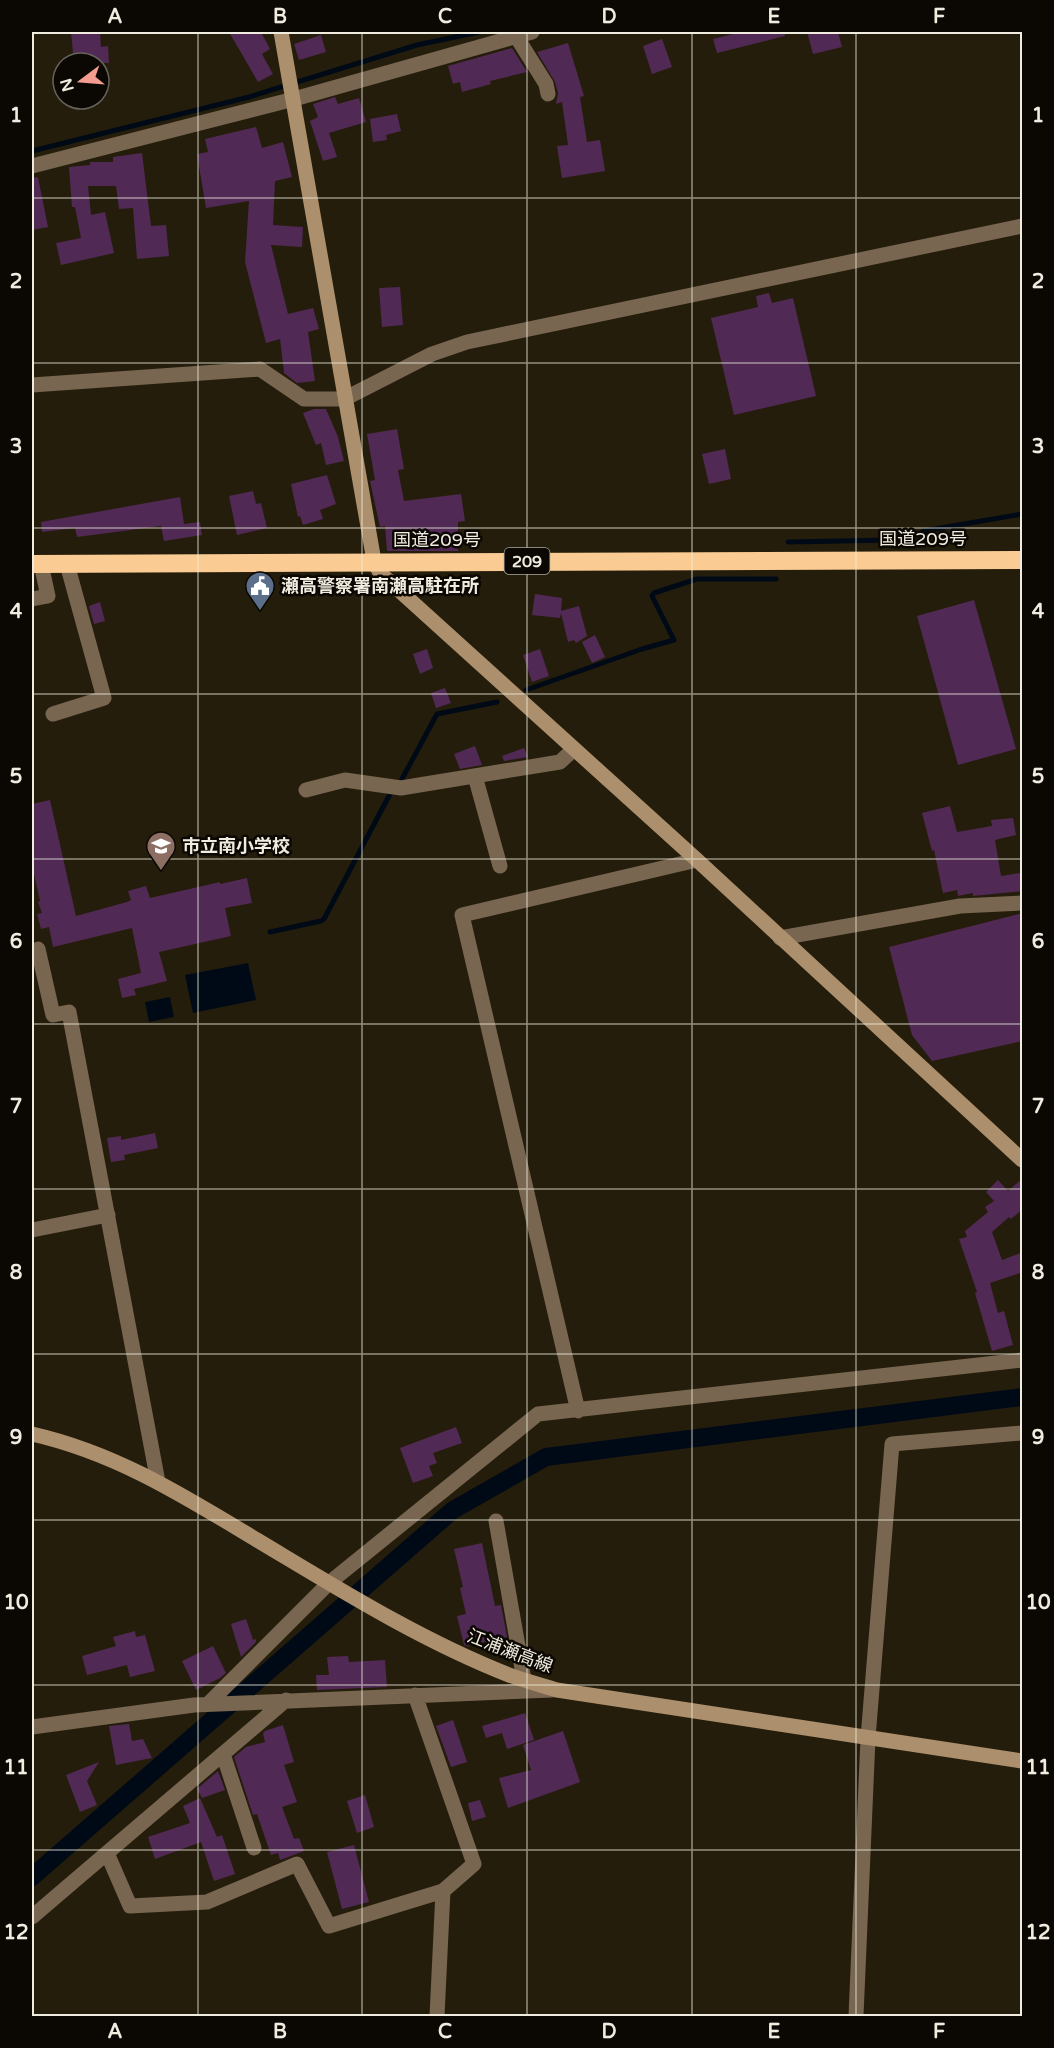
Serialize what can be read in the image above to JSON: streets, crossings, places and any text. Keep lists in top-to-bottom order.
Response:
{
  "streets": {
    "highway": ["国道209号", "209"],
    "street": ["江浦瀬高線"]
  },
  "places": {
    "public building": ["瀬高警察署南瀬高駐在所"],
    "school or university": ["市立南小学校"]
  },
  "north": "left",
  "grid": {
    "columns": [
      "A",
      "B",
      "C",
      "D",
      "E",
      "F"
    ],
    "rows": [
      "1",
      "2",
      "3",
      "4",
      "5",
      "6",
      "7",
      "8",
      "9",
      "10",
      "11",
      "12"
    ]
  }
}
